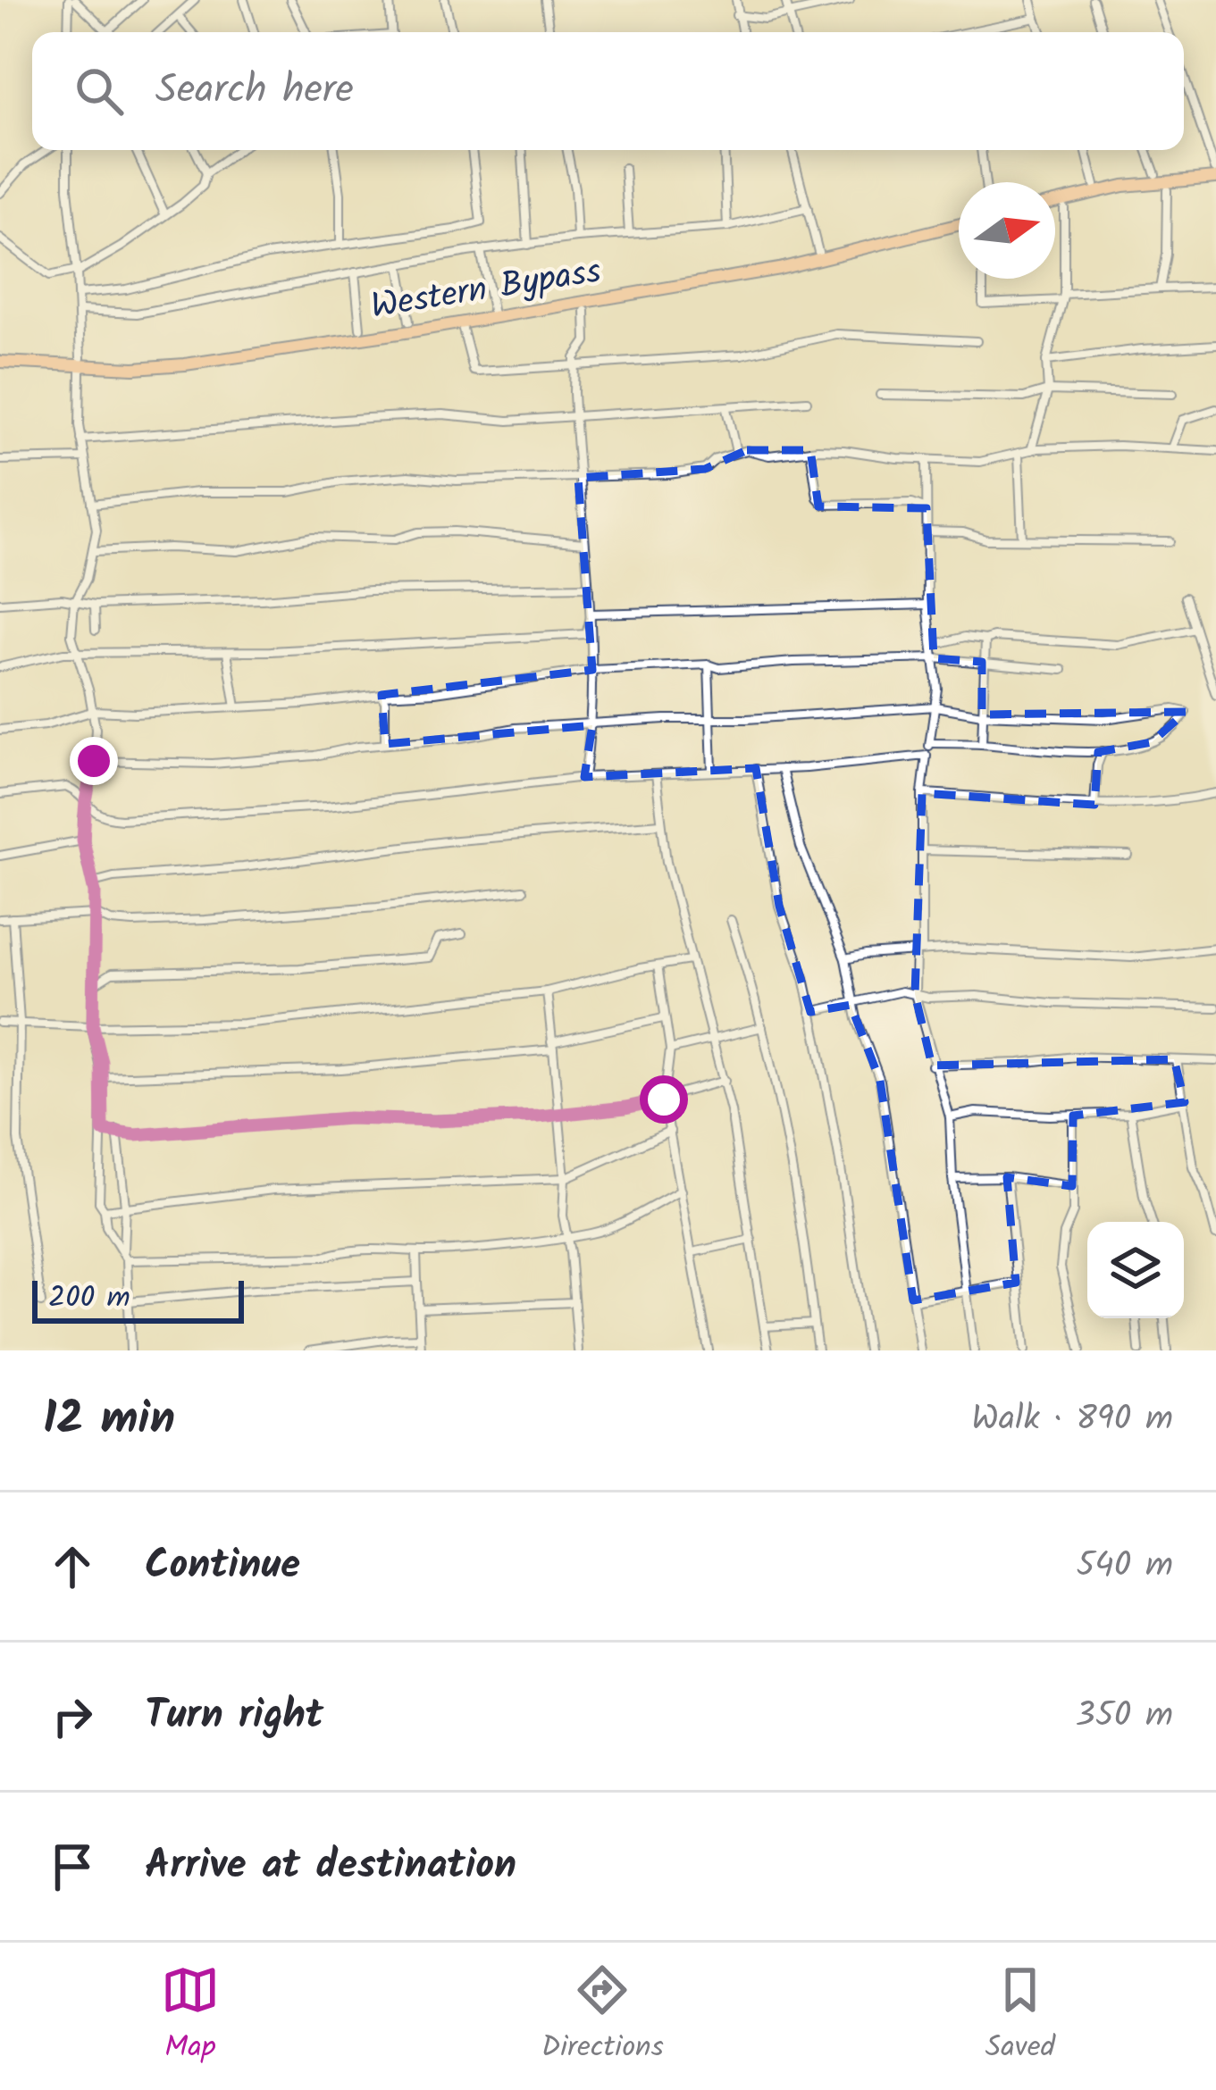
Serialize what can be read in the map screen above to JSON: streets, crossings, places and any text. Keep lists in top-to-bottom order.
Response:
{
  "streets": {
    "main road": ["Western Bypass"]
  },
  "scale_bar": "200 m",
  "north": "right",
  "page": {
    "search": "Search here",
    "scale": "200 m",
    "heading": ["12 min", "Walk · 890 m"],
    "list": [
      ["Continue", "540 m"],
      ["Turn right", "350 m"],
      "Arrive at destination"
    ],
    "nav": ["Map", "Directions", "Saved"]
  }
}
